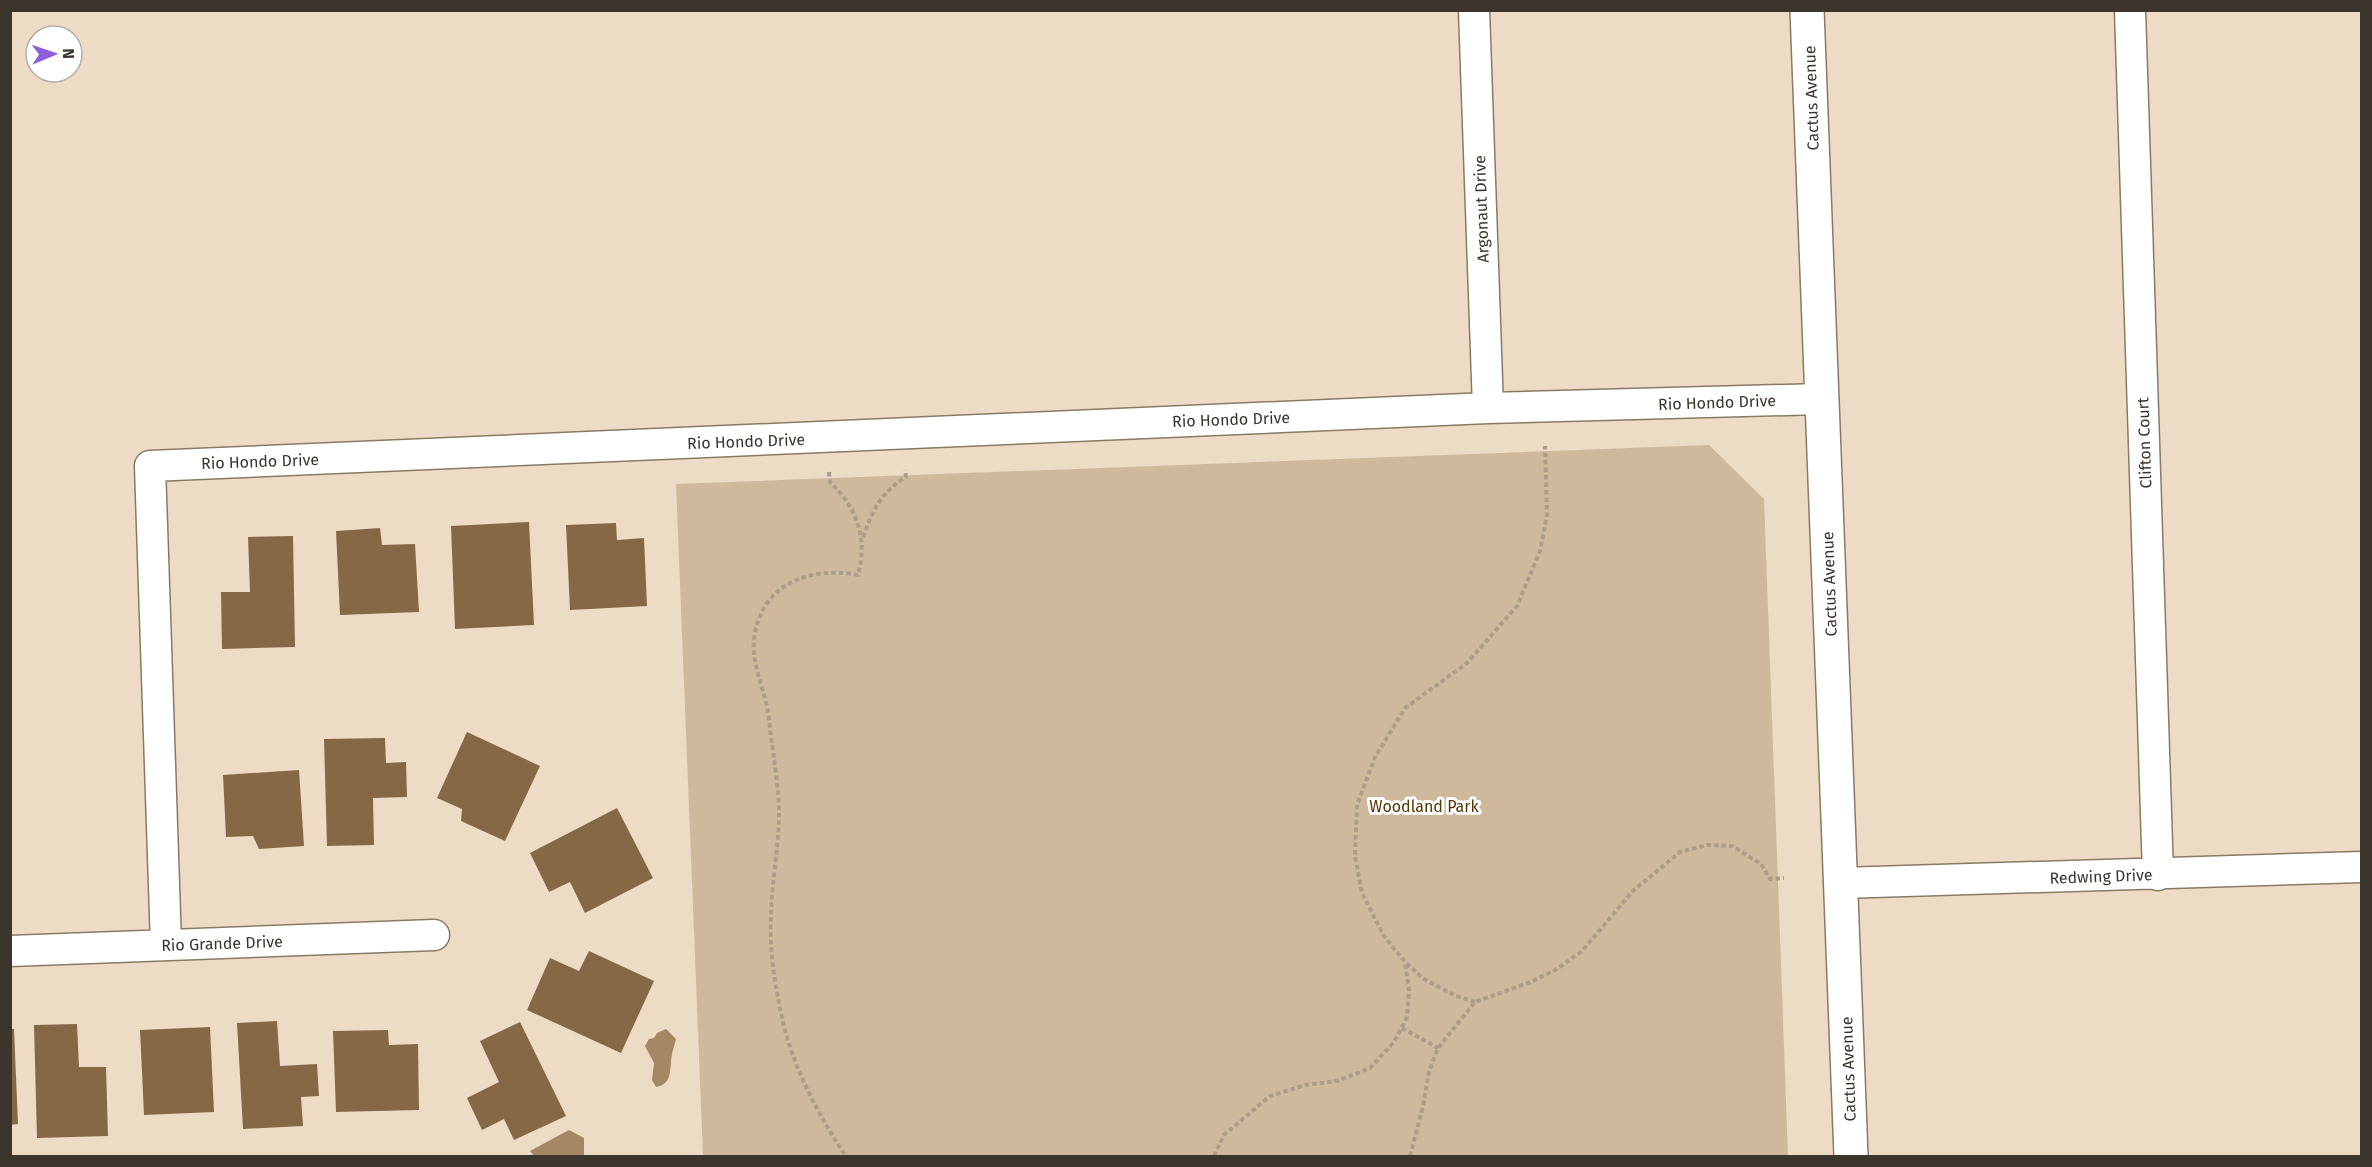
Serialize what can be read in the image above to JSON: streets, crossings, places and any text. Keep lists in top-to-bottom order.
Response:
{
  "streets": {
    "main road": ["Cactus Avenue"],
    "street": [
      "Argonaut Drive",
      "Rio Hondo Drive",
      "Clifton Court",
      "Redwing Drive",
      "Rio Grande Drive"
    ]
  },
  "crossings": [
    ["Cactus Avenue", "Rio Hondo Drive"],
    ["Cactus Avenue", "Redwing Drive"],
    ["Argonaut Drive", "Rio Hondo Drive"],
    ["Rio Hondo Drive", "Rio Grande Drive"],
    ["Clifton Court", "Redwing Drive"]
  ],
  "parks": ["Woodland Park"],
  "north": "right"
}
